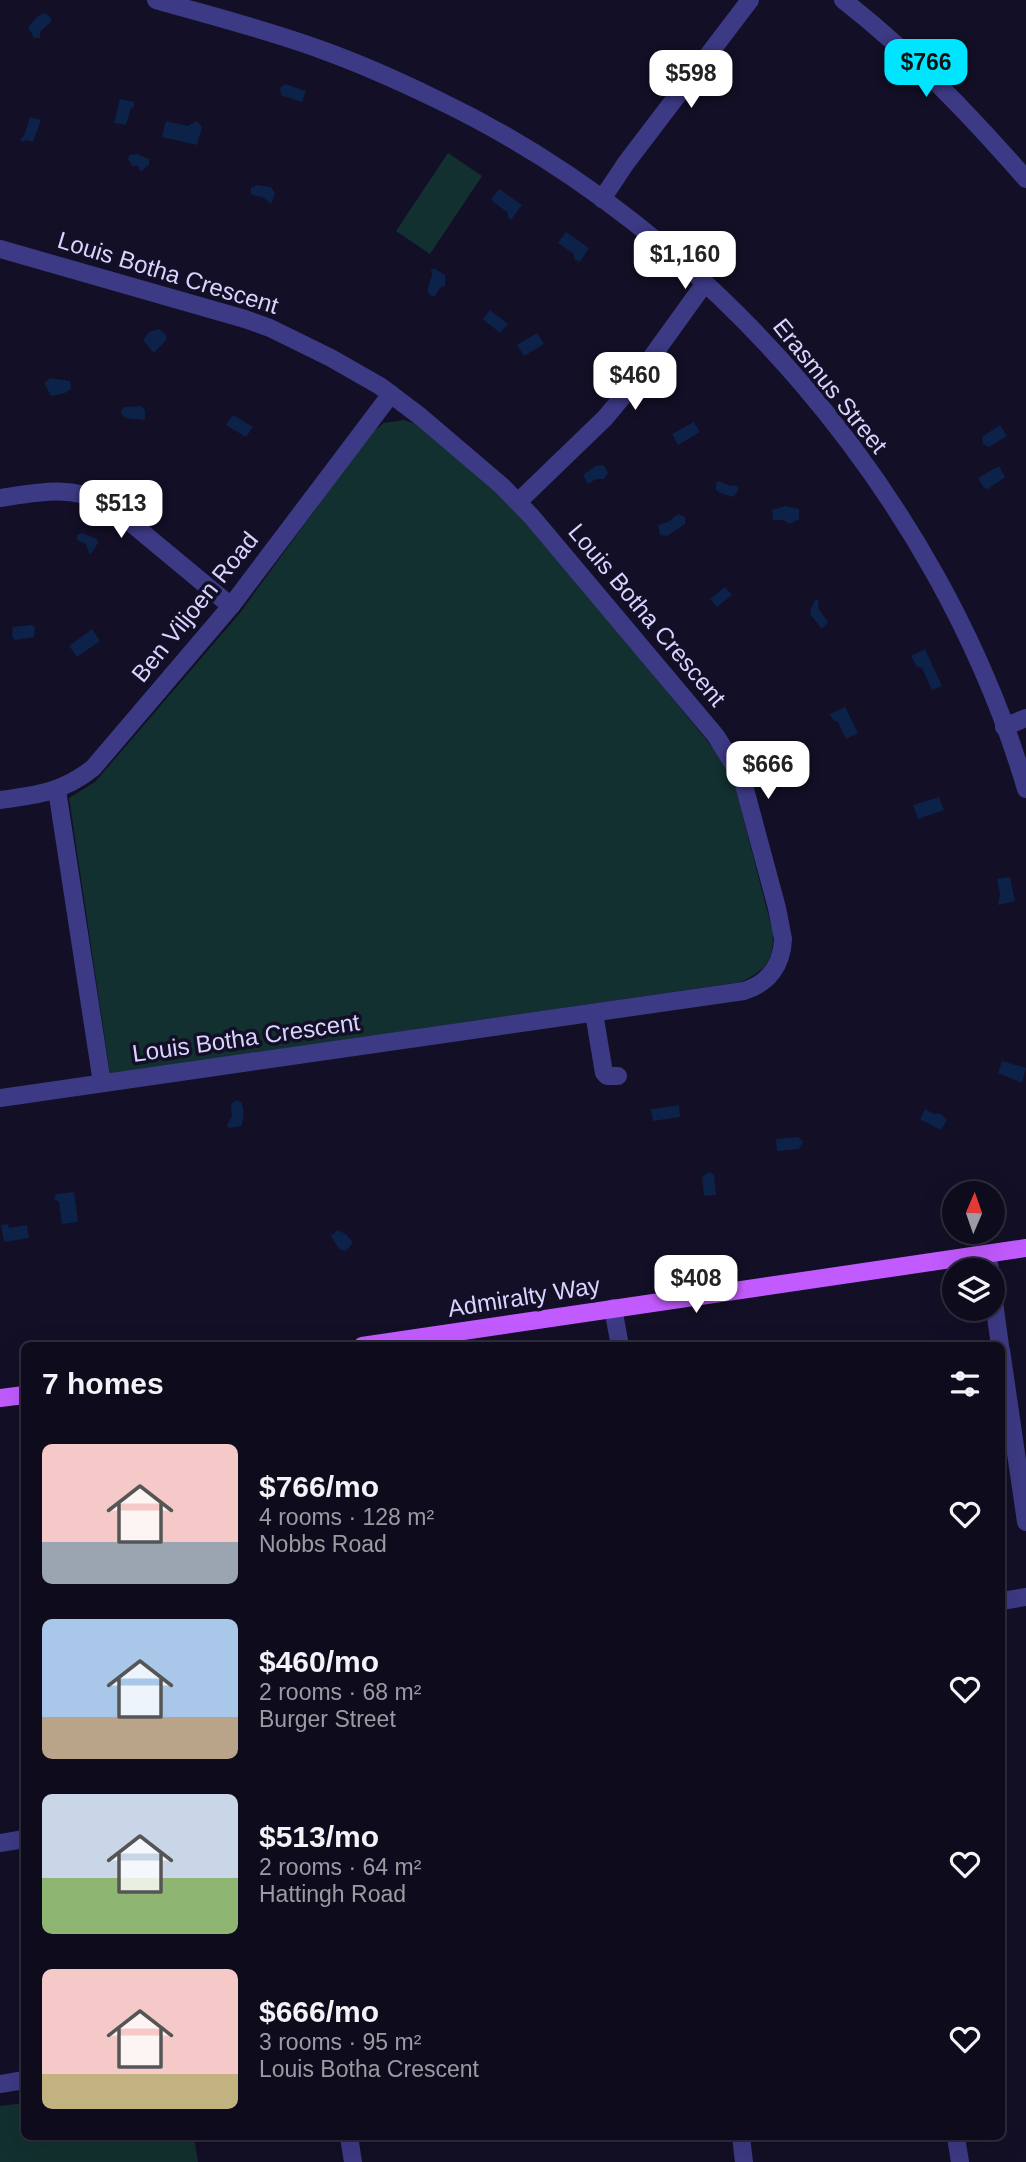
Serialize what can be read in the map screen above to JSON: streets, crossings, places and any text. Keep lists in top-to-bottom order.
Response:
{
  "streets": {
    "main road": ["Admiralty Way"],
    "street": ["Louis Botha Crescent", "Erasmus Street", "Ben Viljoen Road"]
  },
  "crossings": [
    ["Louis Botha Crescent", "Ben Viljoen Road"]
  ],
  "north": "top",
  "page": {
    "price": [
      "$766",
      "$598",
      "$1,160",
      "$460",
      "$513",
      "$666",
      "$408"
    ],
    "heading": "7 homes",
    "list": [
      {
        "name": "$766/mo",
        "note": "4 rooms · 128 m² · Nobbs Road"
      },
      {
        "name": "$460/mo",
        "note": "2 rooms · 68 m² · Burger Street"
      },
      {
        "name": "$513/mo",
        "note": "2 rooms · 64 m² · Hattingh Road"
      },
      {
        "name": "$666/mo",
        "note": "3 rooms · 95 m² · Louis Botha Crescent"
      }
    ]
  }
}
